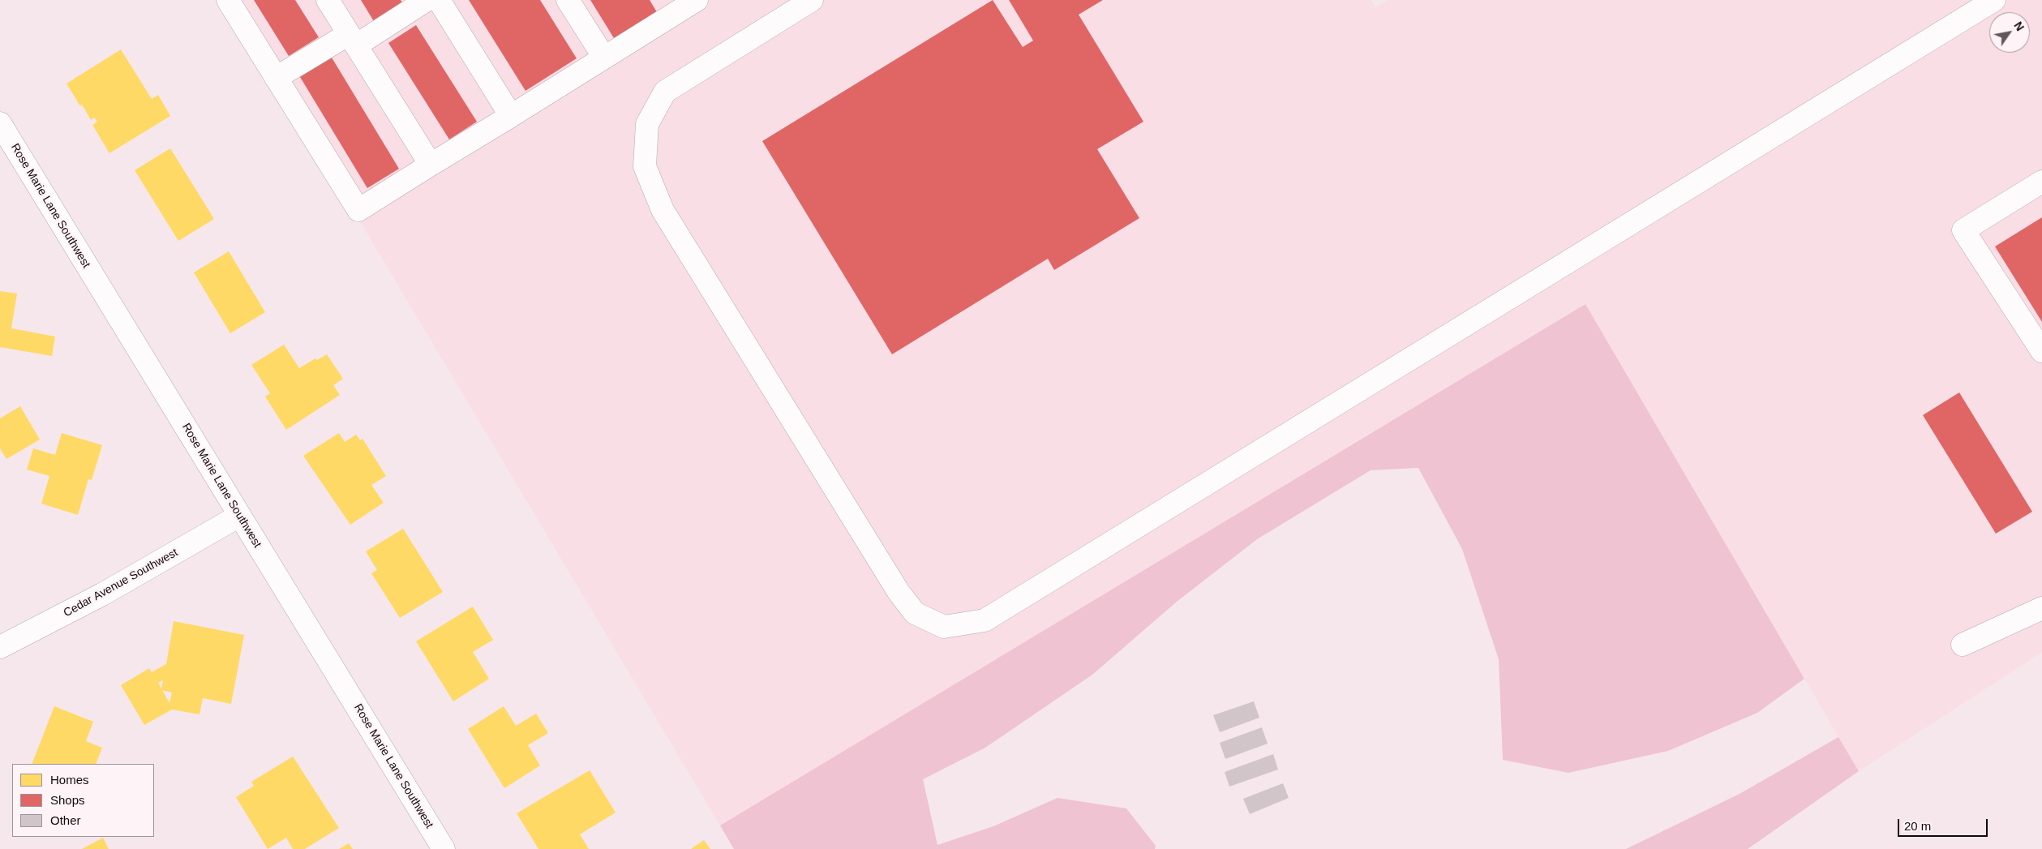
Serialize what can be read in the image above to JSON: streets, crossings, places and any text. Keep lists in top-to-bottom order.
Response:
{
  "streets": {
    "street": ["Rose Marie Lane Southwest", "Cedar Avenue Southwest"]
  },
  "crossings": [
    ["Rose Marie Lane Southwest", "Cedar Avenue Southwest"]
  ],
  "legend": ["Homes", "Shops", "Other"],
  "scale_bar": "20 m",
  "north": "top right"
}
